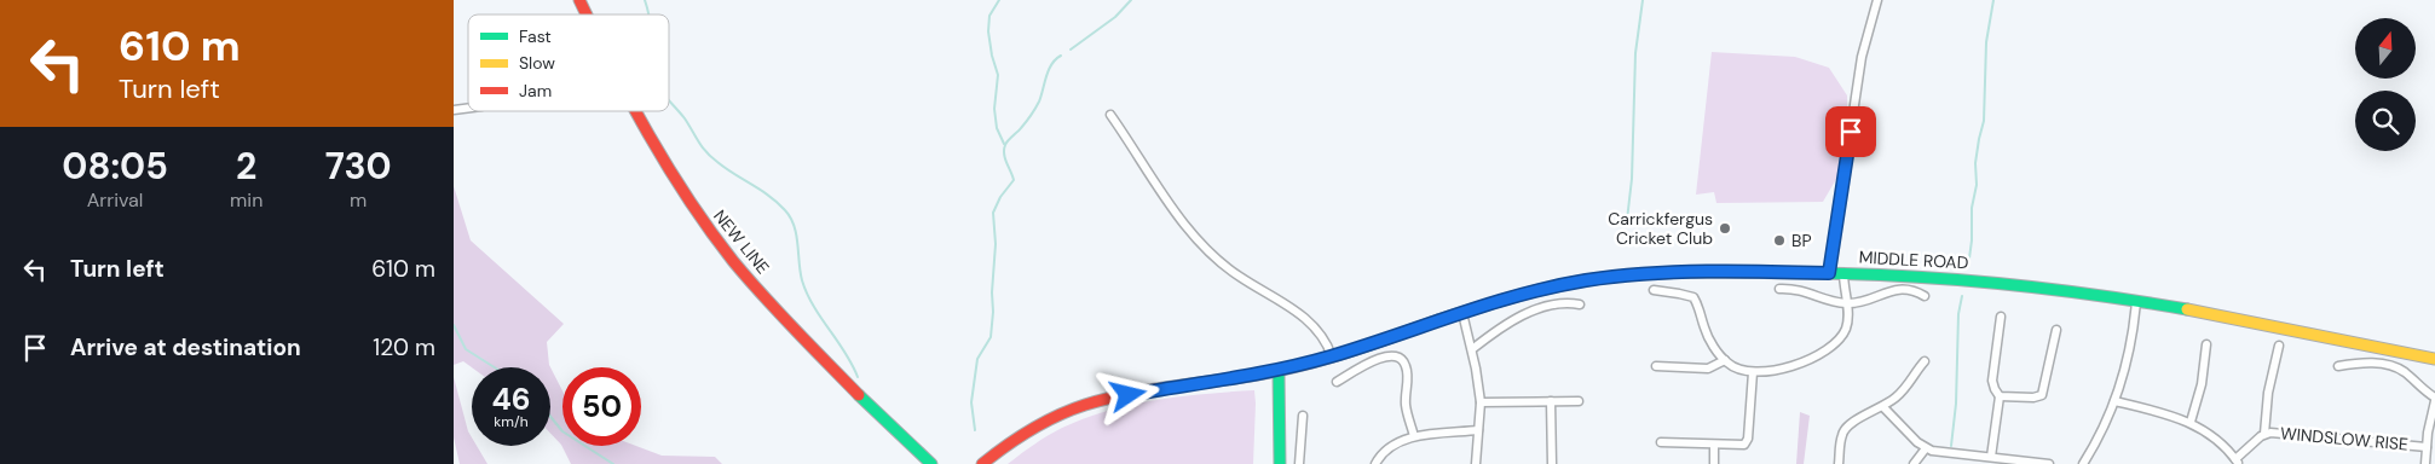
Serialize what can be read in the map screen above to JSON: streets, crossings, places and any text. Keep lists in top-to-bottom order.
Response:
{
  "streets": {
    "main road": ["NEW LINE", "MIDDLE ROAD"],
    "street": ["WINDSLOW RISE"]
  },
  "places": ["Carrickfergus Cricket Club", "BP"],
  "legend": ["Fast", "Slow", "Jam"],
  "north": "top",
  "page": {
    "turn": ["610 m", "Turn left"],
    "eta": [
      "08:05",
      "Arrival",
      "2",
      "min",
      "730",
      "m"
    ],
    "list": [
      {
        "name": "Turn left",
        "value": "610 m"
      },
      {
        "name": "Arrive at destination",
        "value": "120 m"
      }
    ],
    "speed": "46 km/h",
    "limit": "50"
  }
}
